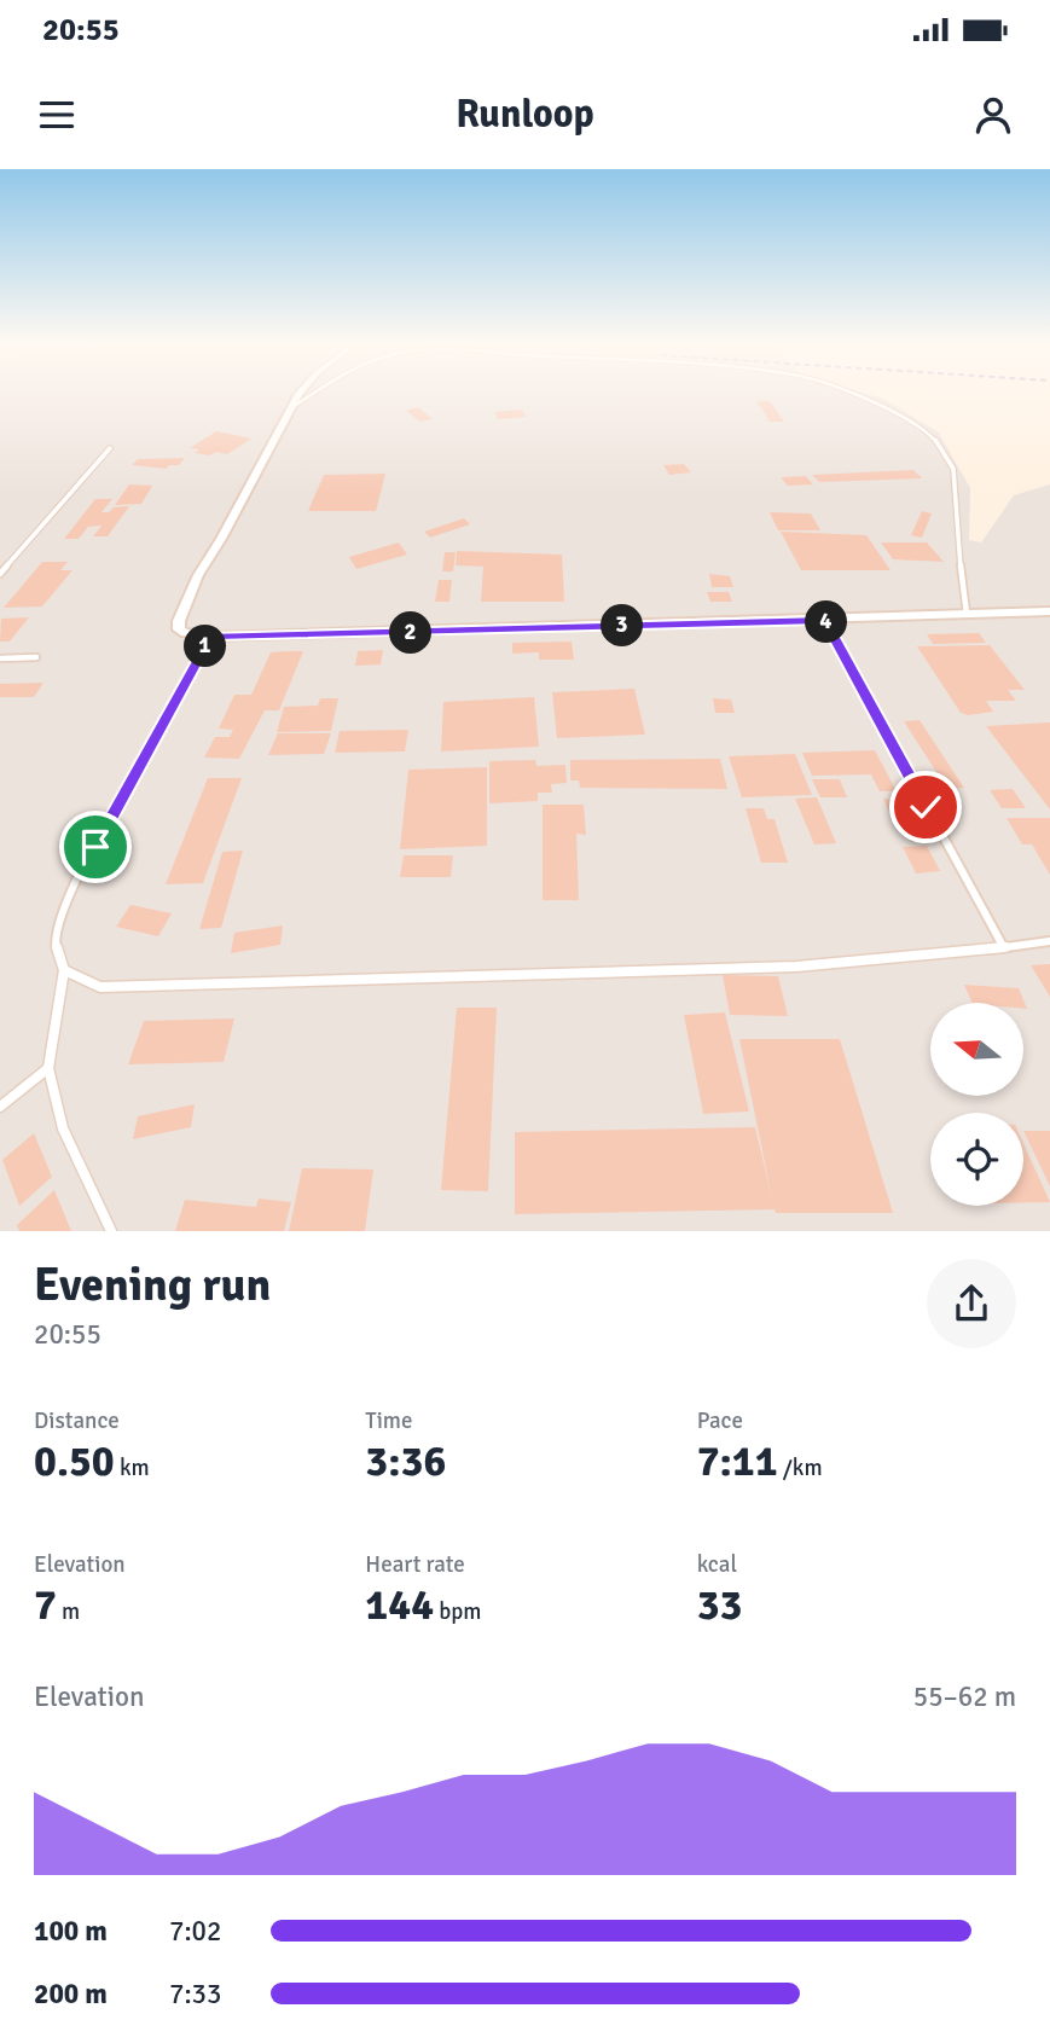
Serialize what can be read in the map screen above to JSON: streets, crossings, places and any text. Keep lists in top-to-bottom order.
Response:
{
  "north": "left",
  "page": {
    "status": "20:55",
    "header": "Runloop",
    "pins": [
      "4",
      "3",
      "2",
      "1"
    ],
    "heading": ["Evening run", "20:55"],
    "stats": [
      ["Distance", "0.50 km"],
      ["Time", "3:36"],
      ["Pace", "7:11 /km"],
      ["Elevation", "7 m"],
      ["Heart rate", "144 bpm"],
      ["kcal", "33"]
    ],
    "chart": ["Elevation", "55–62 m"],
    "list": [
      {
        "name": "100 m",
        "note": "7:02"
      },
      {
        "name": "200 m",
        "note": "7:33"
      }
    ]
  }
}
